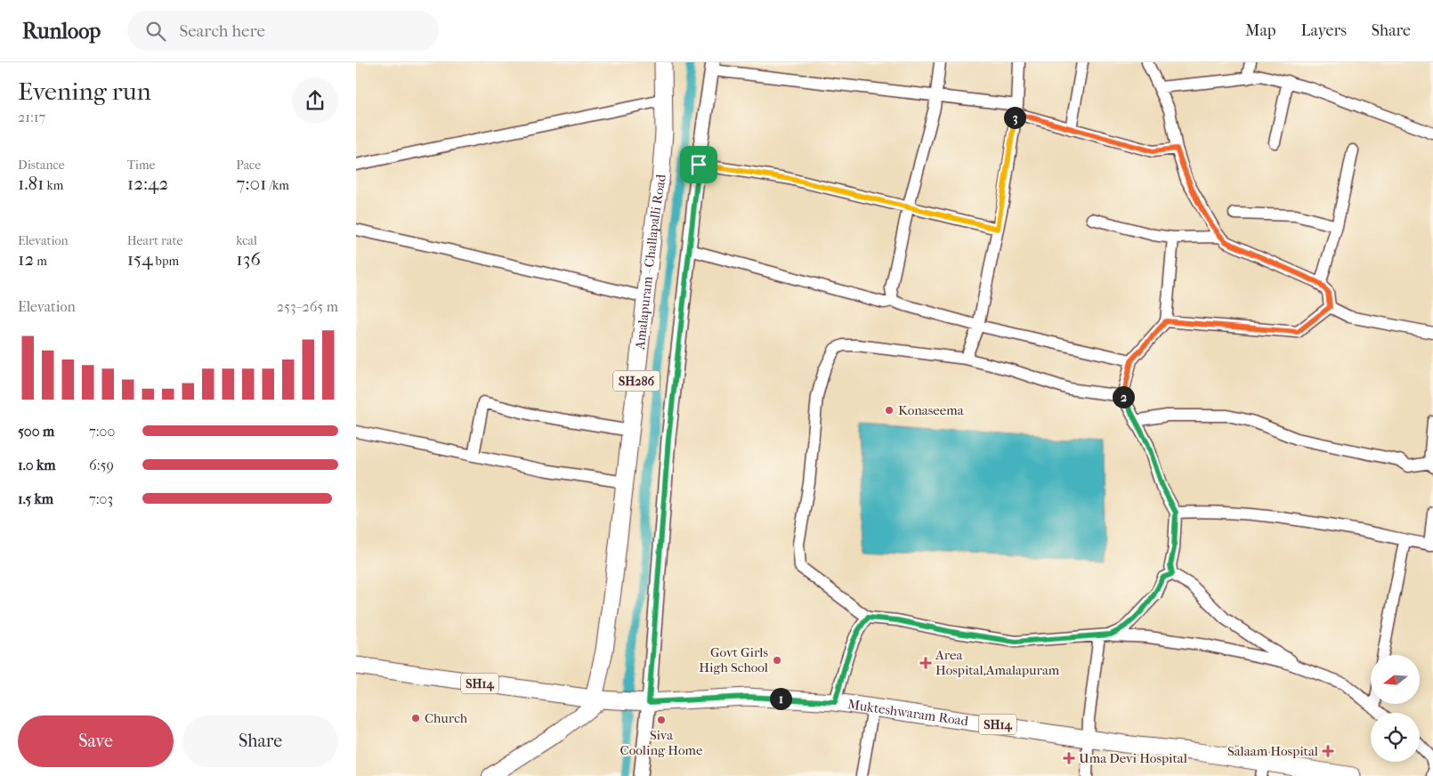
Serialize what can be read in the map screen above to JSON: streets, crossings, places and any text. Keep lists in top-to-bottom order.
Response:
{
  "streets": {
    "main road": [
      "Amalapuram - Challapalli Road",
      "SH286",
      "SH14",
      "Mukteshwaram Road"
    ]
  },
  "crossings": [
    ["Amalapuram - Challapalli Road", "Mukteshwaram Road"]
  ],
  "places": {
    "other": [
      "Konaseema",
      "Govt Girls High School",
      "Church",
      "Siva Cooling Home"
    ],
    "health": ["Area Hospital,Amalapuram", "Salaam Hospital", "Uma Devi Hospital"]
  },
  "north": "left",
  "page": {
    "header": "Runloop",
    "search": "Search here",
    "nav": ["Map", "Layers", "Share"],
    "heading": ["Evening run", "21:17"],
    "pins": ["3", "2", "1"],
    "stats": [
      ["Distance", "1.81 km"],
      ["Time", "12:42"],
      ["Pace", "7:01 /km"],
      ["Elevation", "12 m"],
      ["Heart rate", "154 bpm"],
      ["kcal", "136"]
    ],
    "chart": ["Elevation", "253–265 m"],
    "list": [
      {
        "name": "500 m",
        "note": "7:00"
      },
      {
        "name": "1.0 km",
        "note": "6:59"
      },
      {
        "name": "1.5 km",
        "note": "7:03"
      }
    ],
    "buttons": ["Save", "Share"]
  }
}
